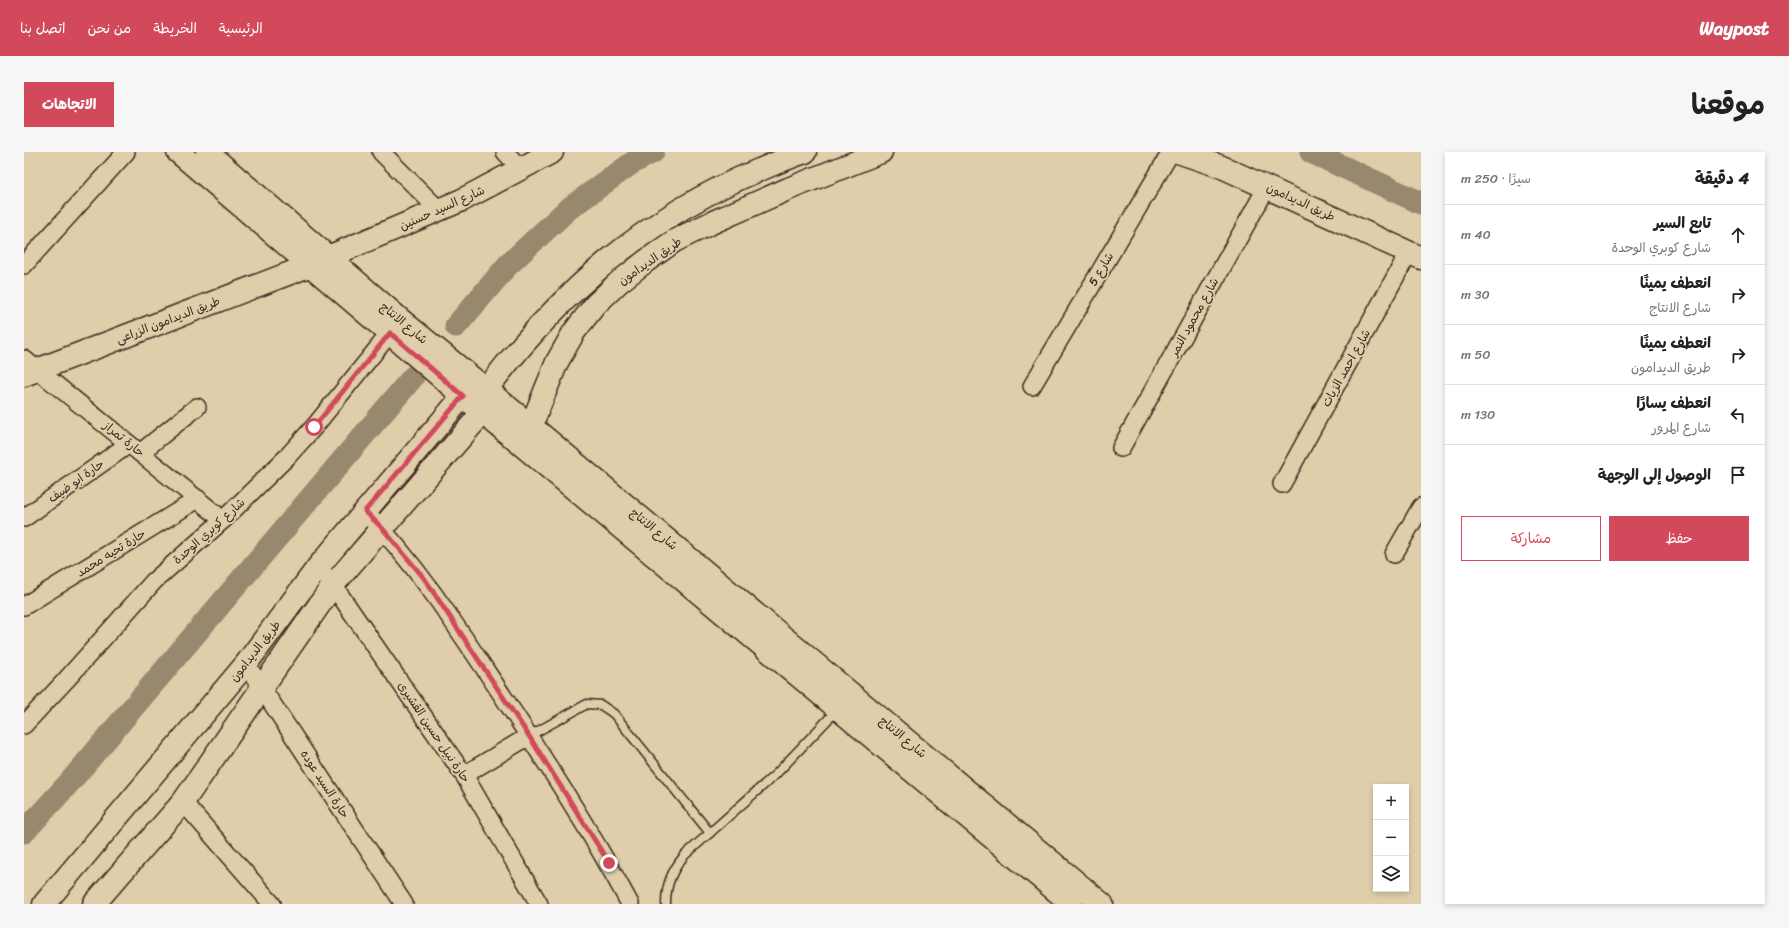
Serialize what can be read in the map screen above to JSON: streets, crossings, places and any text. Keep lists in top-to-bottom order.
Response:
{
  "streets": {
    "main road": [
      "طريق الديدامون",
      "شارع السيد حسنين",
      "طريق الديدامون الزراعى",
      "شارع الانتاج"
    ],
    "street": [
      "شارع 5",
      "شارع محمود النمر",
      "شارع احمد الزيات",
      "حارة تمراز",
      "حارة ابو ضيف",
      "شارع كوبري الوحدة",
      "حارة تحيه محمد",
      "حارة نبيل حسين القشيرى",
      "حارة السيد عوده"
    ]
  },
  "crossings": [
    ["طريق الديدامون", "شارع محمود النمر"],
    ["طريق الديدامون", "شارع الانتاج"],
    ["طريق الديدامون", "شارع احمد الزيات"],
    ["طريق الديدامون", "حارة نبيل حسين القشيرى"],
    ["طريق الديدامون", "حارة السيد عوده"],
    ["شارع السيد حسنين", "طريق الديدامون الزراعى"],
    ["شارع السيد حسنين", "شارع الانتاج"],
    ["طريق الديدامون الزراعى", "شارع الانتاج"],
    ["طريق الديدامون الزراعى", "حارة تمراز"],
    ["شارع الانتاج", "شارع كوبري الوحدة"],
    ["حارة تمراز", "حارة ابو ضيف"],
    ["حارة تمراز", "شارع كوبري الوحدة"],
    ["حارة تمراز", "حارة تحيه محمد"]
  ],
  "page": {
    "header": "Waypost",
    "nav": [
      "الرئيسية",
      "الخريطة",
      "من نحن",
      "اتصل بنا"
    ],
    "title": "موقعنا",
    "buttons": [
      "الاتجاهات",
      ["حفظ", "مشاركة"]
    ],
    "heading": ["4 دقيقة", "سيرًا · 250 m"],
    "list": [
      ["تابع السير", "شارع كوبري الوحدة", "40 m"],
      ["انعطف يمينًا", "شارع الانتاج", "30 m"],
      ["انعطف يمينًا", "طريق الديدامون", "50 m"],
      ["انعطف يسارًا", "شارع المرور", "130 m"],
      "الوصول إلى الوجهة"
    ],
    "map_buttons": ["+", "−"]
  }
}
